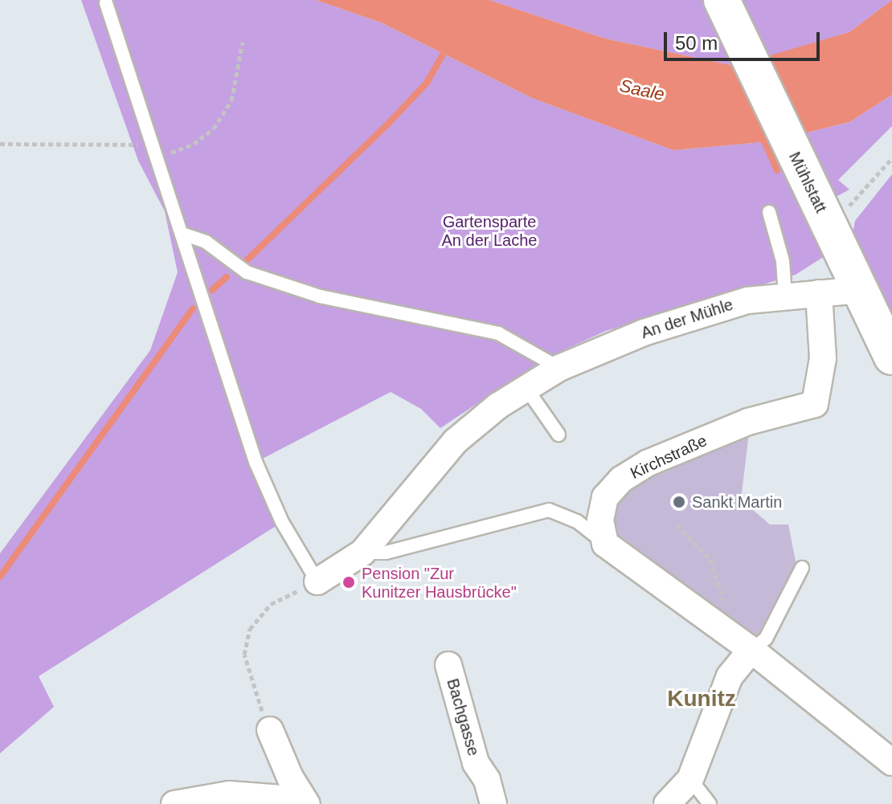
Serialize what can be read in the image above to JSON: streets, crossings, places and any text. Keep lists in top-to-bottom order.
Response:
{
  "streets": {
    "street": [
      "Mühlstatt",
      "An der Mühle",
      "Kirchstraße",
      "Bachgasse"
    ]
  },
  "crossings": [
    ["Mühlstatt", "An der Mühle"],
    ["An der Mühle", "Kirchstraße"]
  ],
  "districts": ["Kunitz"],
  "water": ["Saale"],
  "parks": ["Gartensparte An der Lache"],
  "places": ["Sankt Martin", "Pension \"Zur Kunitzer Hausbrücke\""],
  "scale_bar": "50 m"
}
